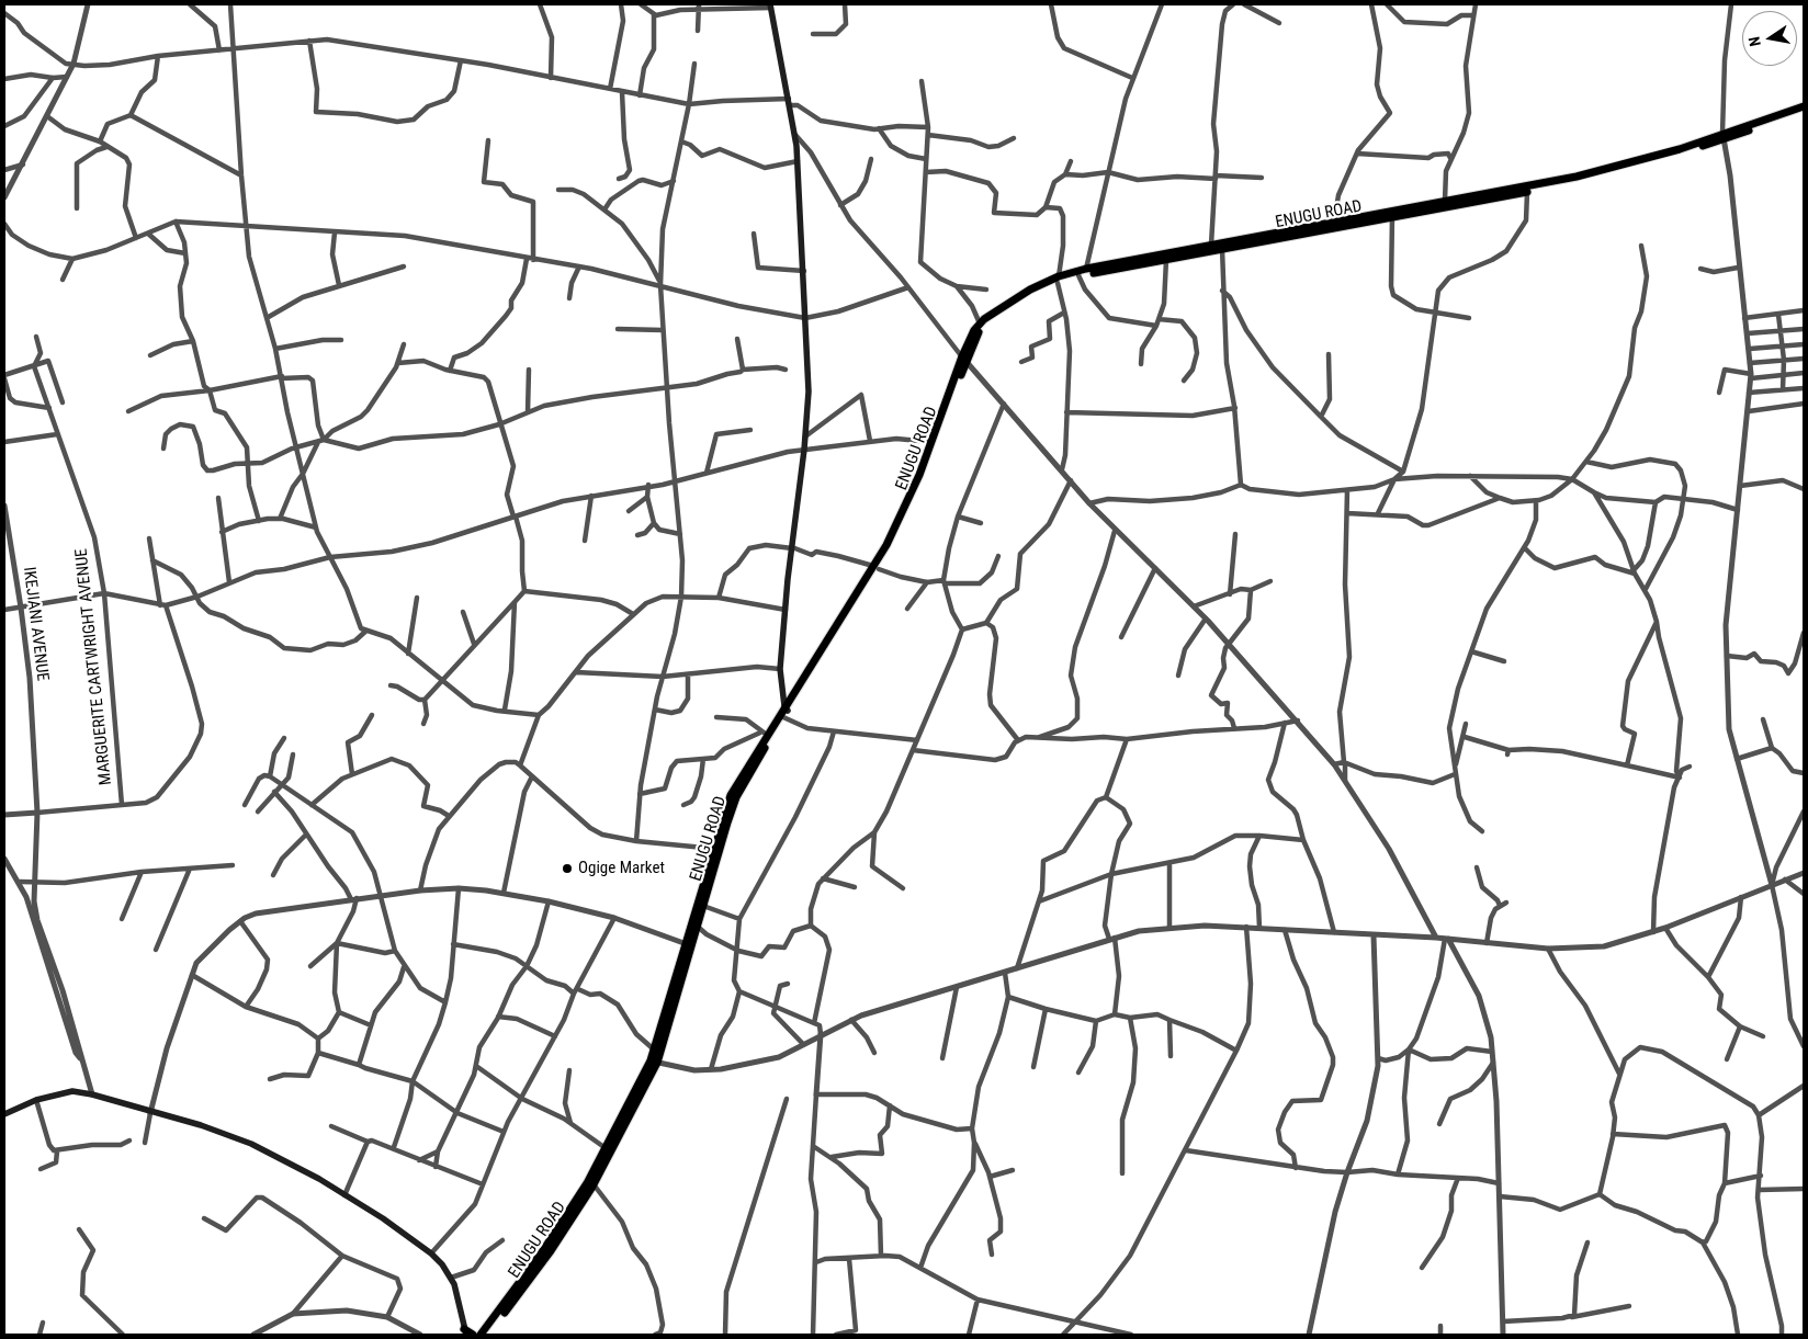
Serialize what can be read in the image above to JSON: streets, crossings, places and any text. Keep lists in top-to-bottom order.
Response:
{
  "streets": {
    "main road": ["ENUGU ROAD"],
    "street": ["IKEJIANI AVENUE", "MARGUERITE CARTWRIGHT AVENUE"]
  },
  "crossings": [
    ["IKEJIANI AVENUE", "MARGUERITE CARTWRIGHT AVENUE"]
  ],
  "places": ["Ogige Market"],
  "north": "left"
}
